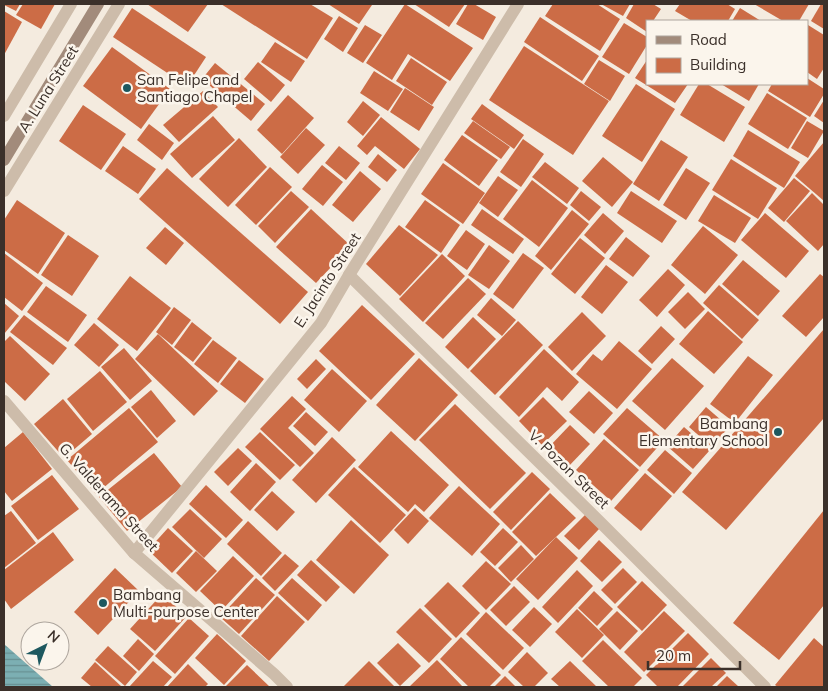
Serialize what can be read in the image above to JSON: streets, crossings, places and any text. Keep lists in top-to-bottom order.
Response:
{
  "streets": {
    "street": [
      "A. Luna Street",
      "E. Jacinto Street",
      "V. Pozon Street",
      "G. Valderama Street"
    ]
  },
  "crossings": [
    ["E. Jacinto Street", "V. Pozon Street"],
    ["E. Jacinto Street", "G. Valderama Street"]
  ],
  "places": ["San Felipe and Santiago Chapel", "Bambang Elementary School", "Bambang Multi-purpose Center"],
  "legend": ["Road", "Building"],
  "scale_bar": "20 m",
  "north": "top right"
}
